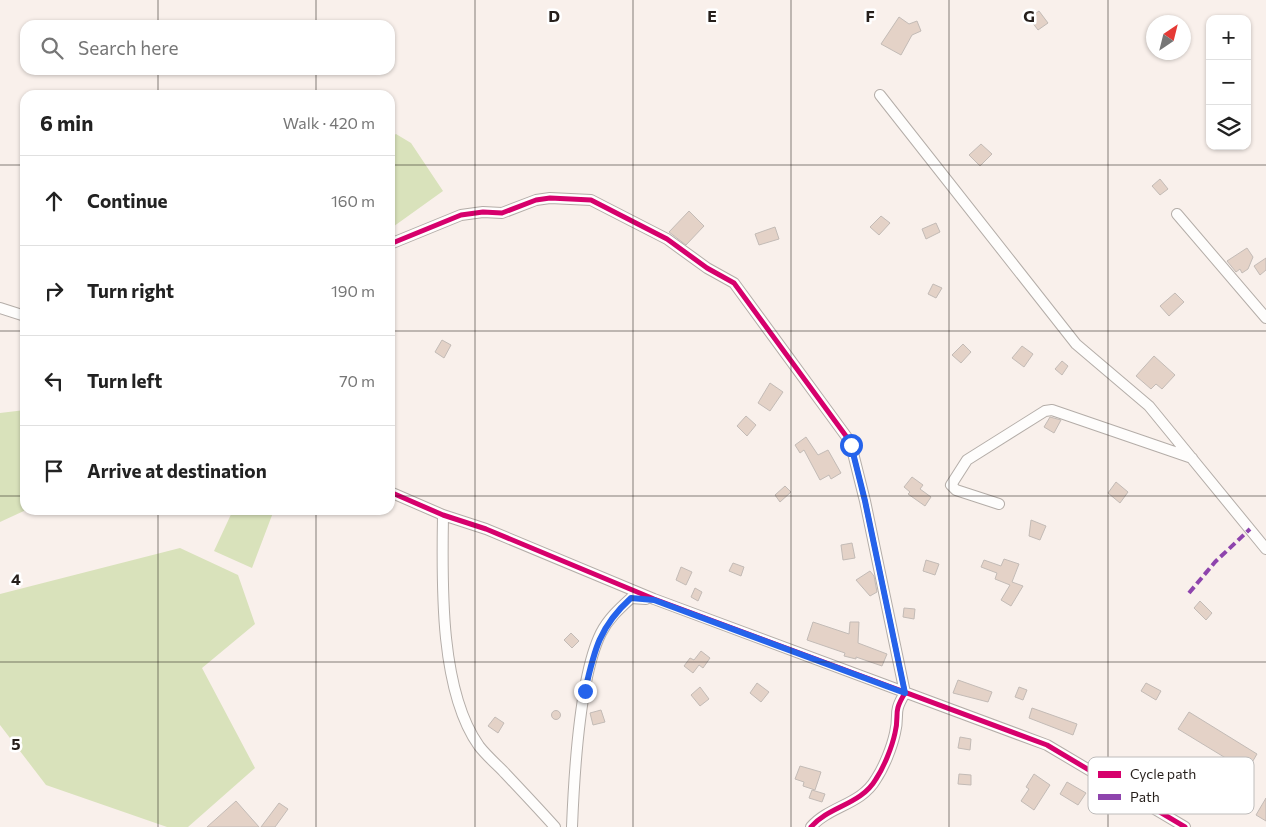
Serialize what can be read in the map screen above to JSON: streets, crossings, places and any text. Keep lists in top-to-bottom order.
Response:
{
  "legend": ["Cycle path", "Path"],
  "north": "top right",
  "page": {
    "map_buttons": ["+", "−"],
    "search": "Search here",
    "heading": ["6 min", "Walk · 420 m"],
    "list": [
      ["Continue", "160 m"],
      ["Turn right", "190 m"],
      ["Turn left", "70 m"],
      "Arrive at destination"
    ]
  },
  "grid": {
    "columns": [
      "D",
      "E",
      "F",
      "G"
    ],
    "rows": ["4", "5"]
  }
}
